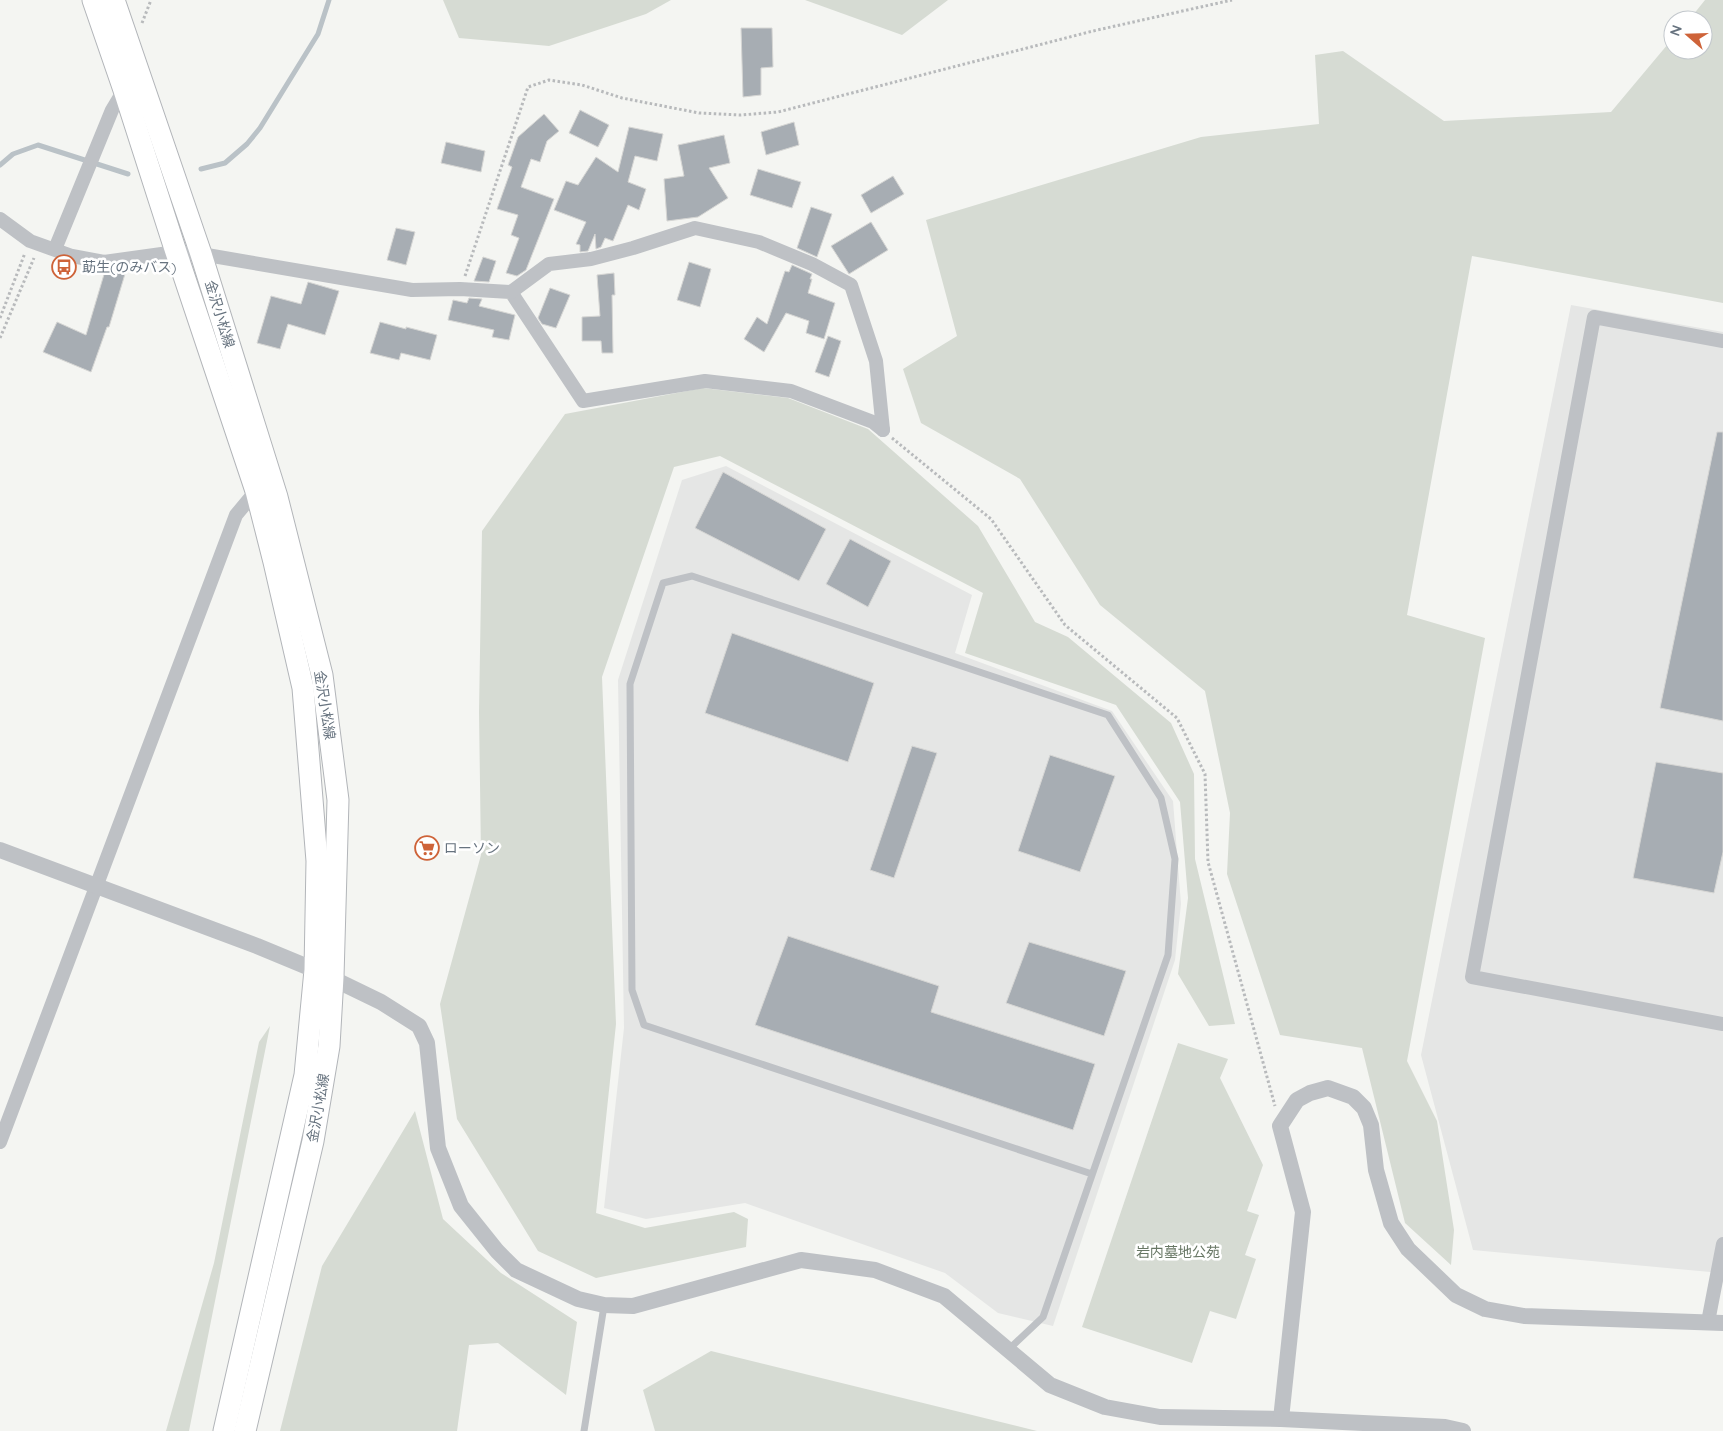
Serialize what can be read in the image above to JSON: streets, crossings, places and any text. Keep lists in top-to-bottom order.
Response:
{
  "streets": {
    "main road": ["金沢小松線"]
  },
  "parks": ["岩内墓地公苑"],
  "places": {
    "bus stop": ["莇生(のみバス)"],
    "supermarket": ["ローソン"]
  },
  "north": "left"
}
